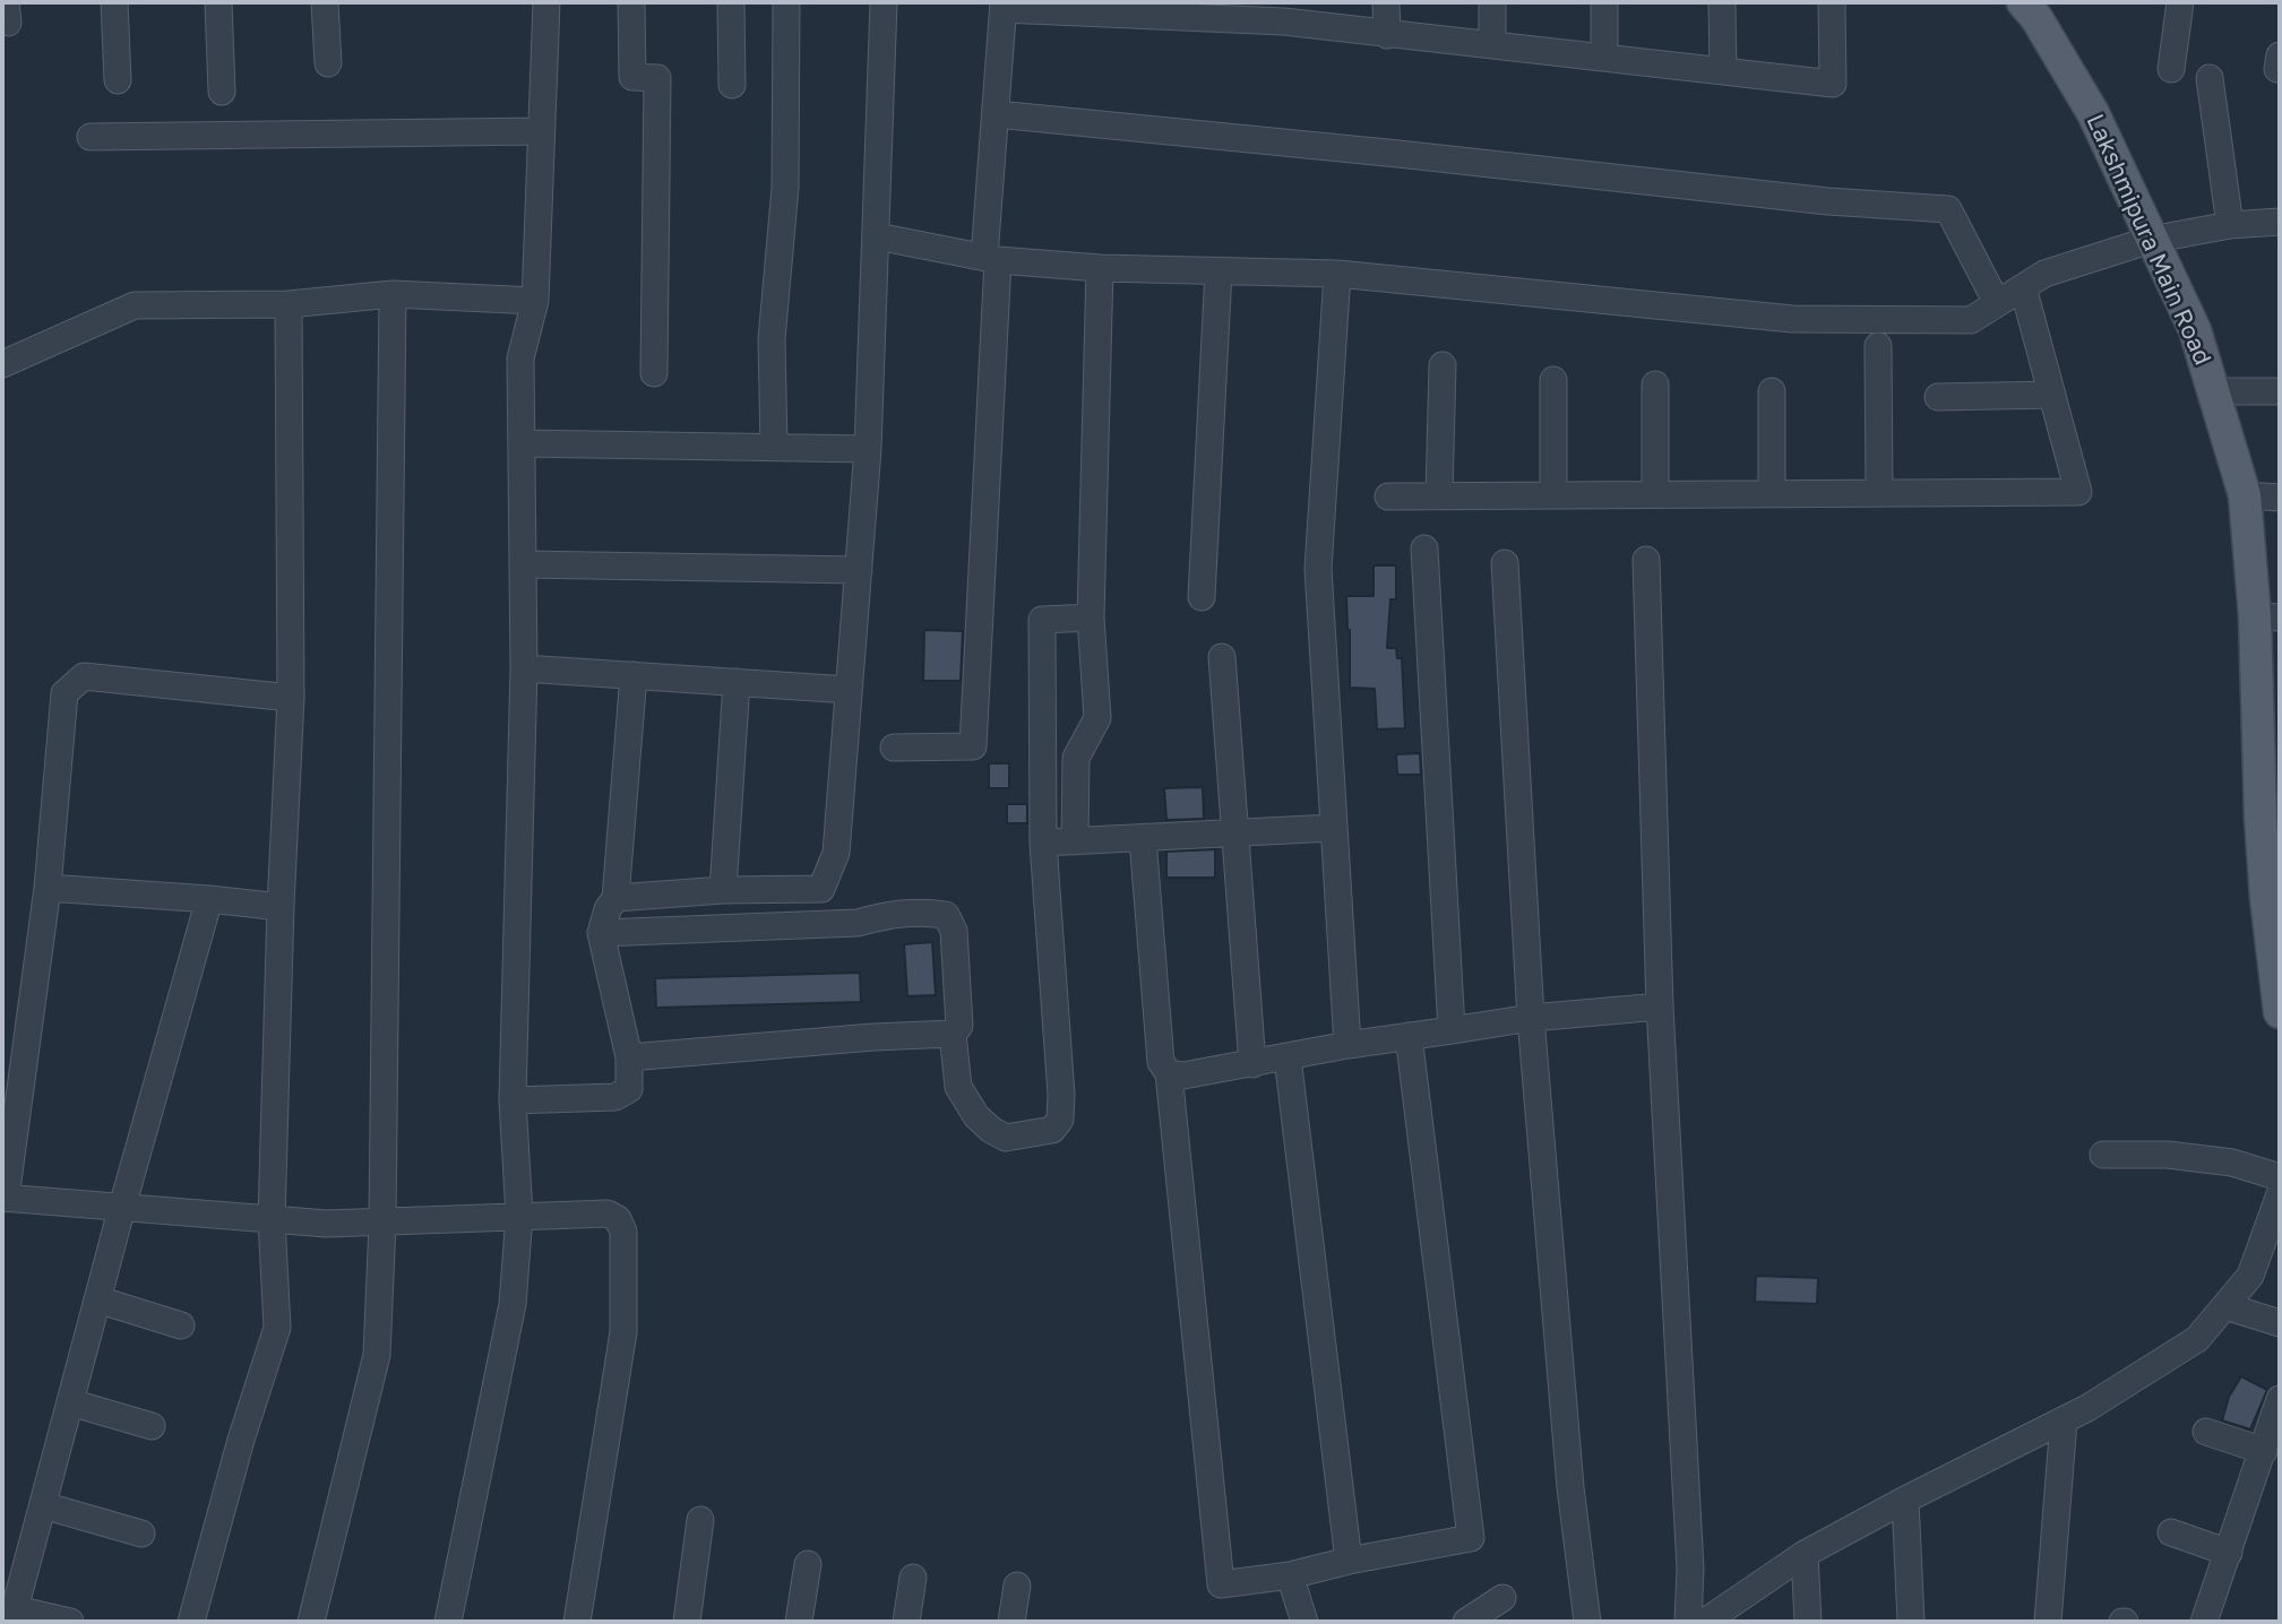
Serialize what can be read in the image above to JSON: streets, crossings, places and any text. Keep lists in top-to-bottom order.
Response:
{
  "streets": {
    "main road": ["Lakshmipura Main Road"]
  }
}
